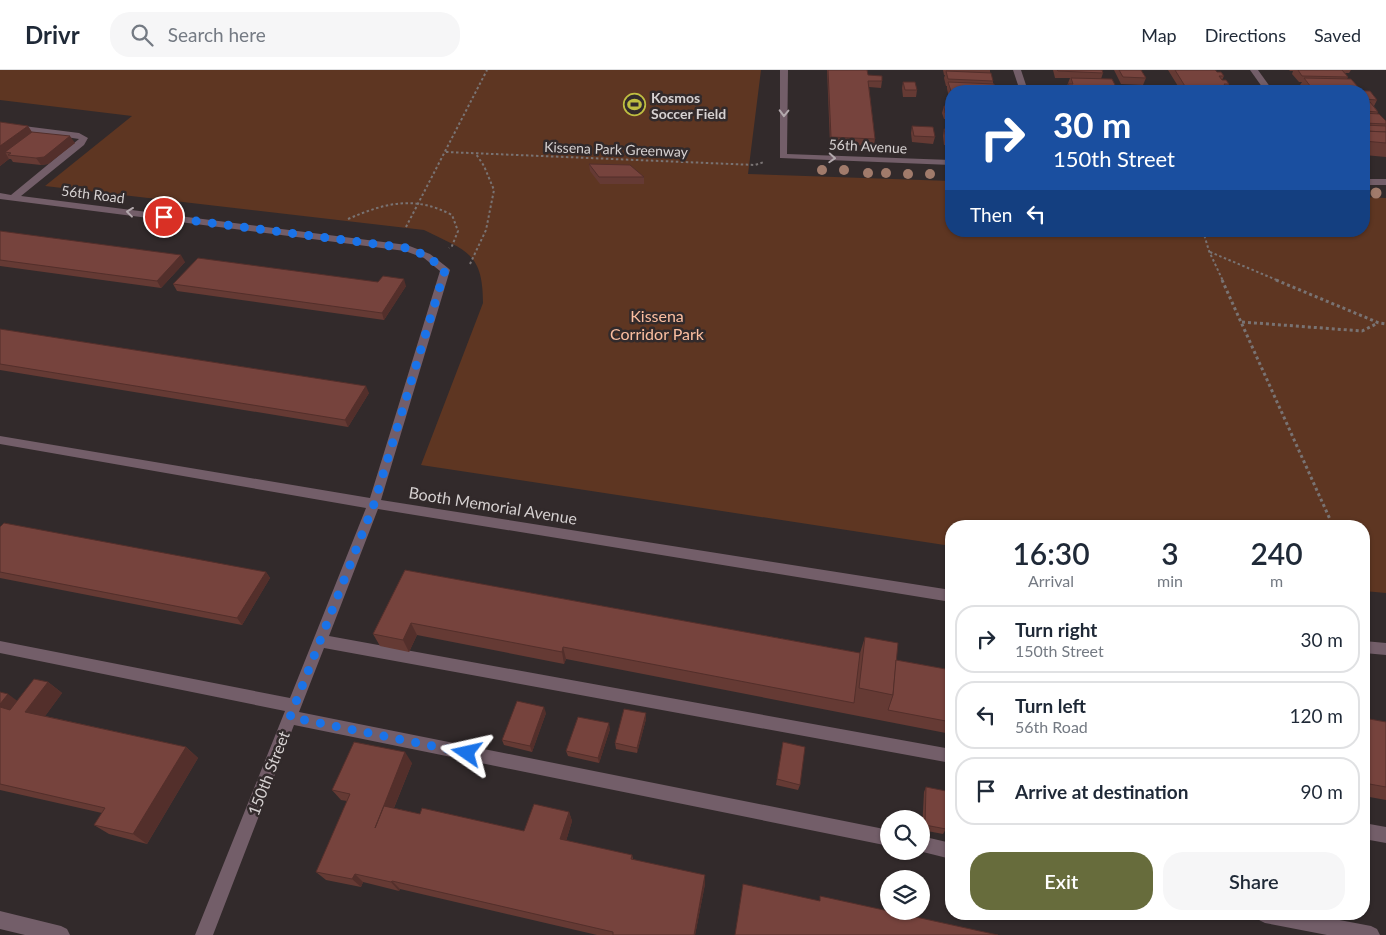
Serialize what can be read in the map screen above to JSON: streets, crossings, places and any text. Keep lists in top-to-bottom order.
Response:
{
  "streets": {
    "street": [
      "56th Avenue",
      "56th Road",
      "Booth Memorial Avenue",
      "150th Street"
    ],
    "path": ["Kissena Park Greenway"]
  },
  "crossings": [
    ["56th Avenue", "Kissena Park Greenway"],
    ["56th Road", "150th Street"],
    ["Booth Memorial Avenue", "150th Street"]
  ],
  "one_way": ["56th Avenue", "56th Road"],
  "parks": ["Kissena Corridor Park"],
  "places": {
    "sports": ["Kosmos Soccer Field"]
  },
  "page": {
    "header": "Drivr",
    "search": "Search here",
    "nav": ["Map", "Directions", "Saved"],
    "turn": ["30 m", "150th Street"],
    "then": "Then",
    "eta": [
      "16:30",
      "Arrival",
      "3",
      "min",
      "240",
      "m"
    ],
    "list": [
      {
        "name": "Turn right",
        "note": "150th Street",
        "value": "30 m"
      },
      {
        "name": "Turn left",
        "note": "56th Road",
        "value": "120 m"
      },
      {
        "name": "Arrive at destination",
        "value": "90 m"
      }
    ],
    "buttons": ["Exit", "Share"]
  }
}
